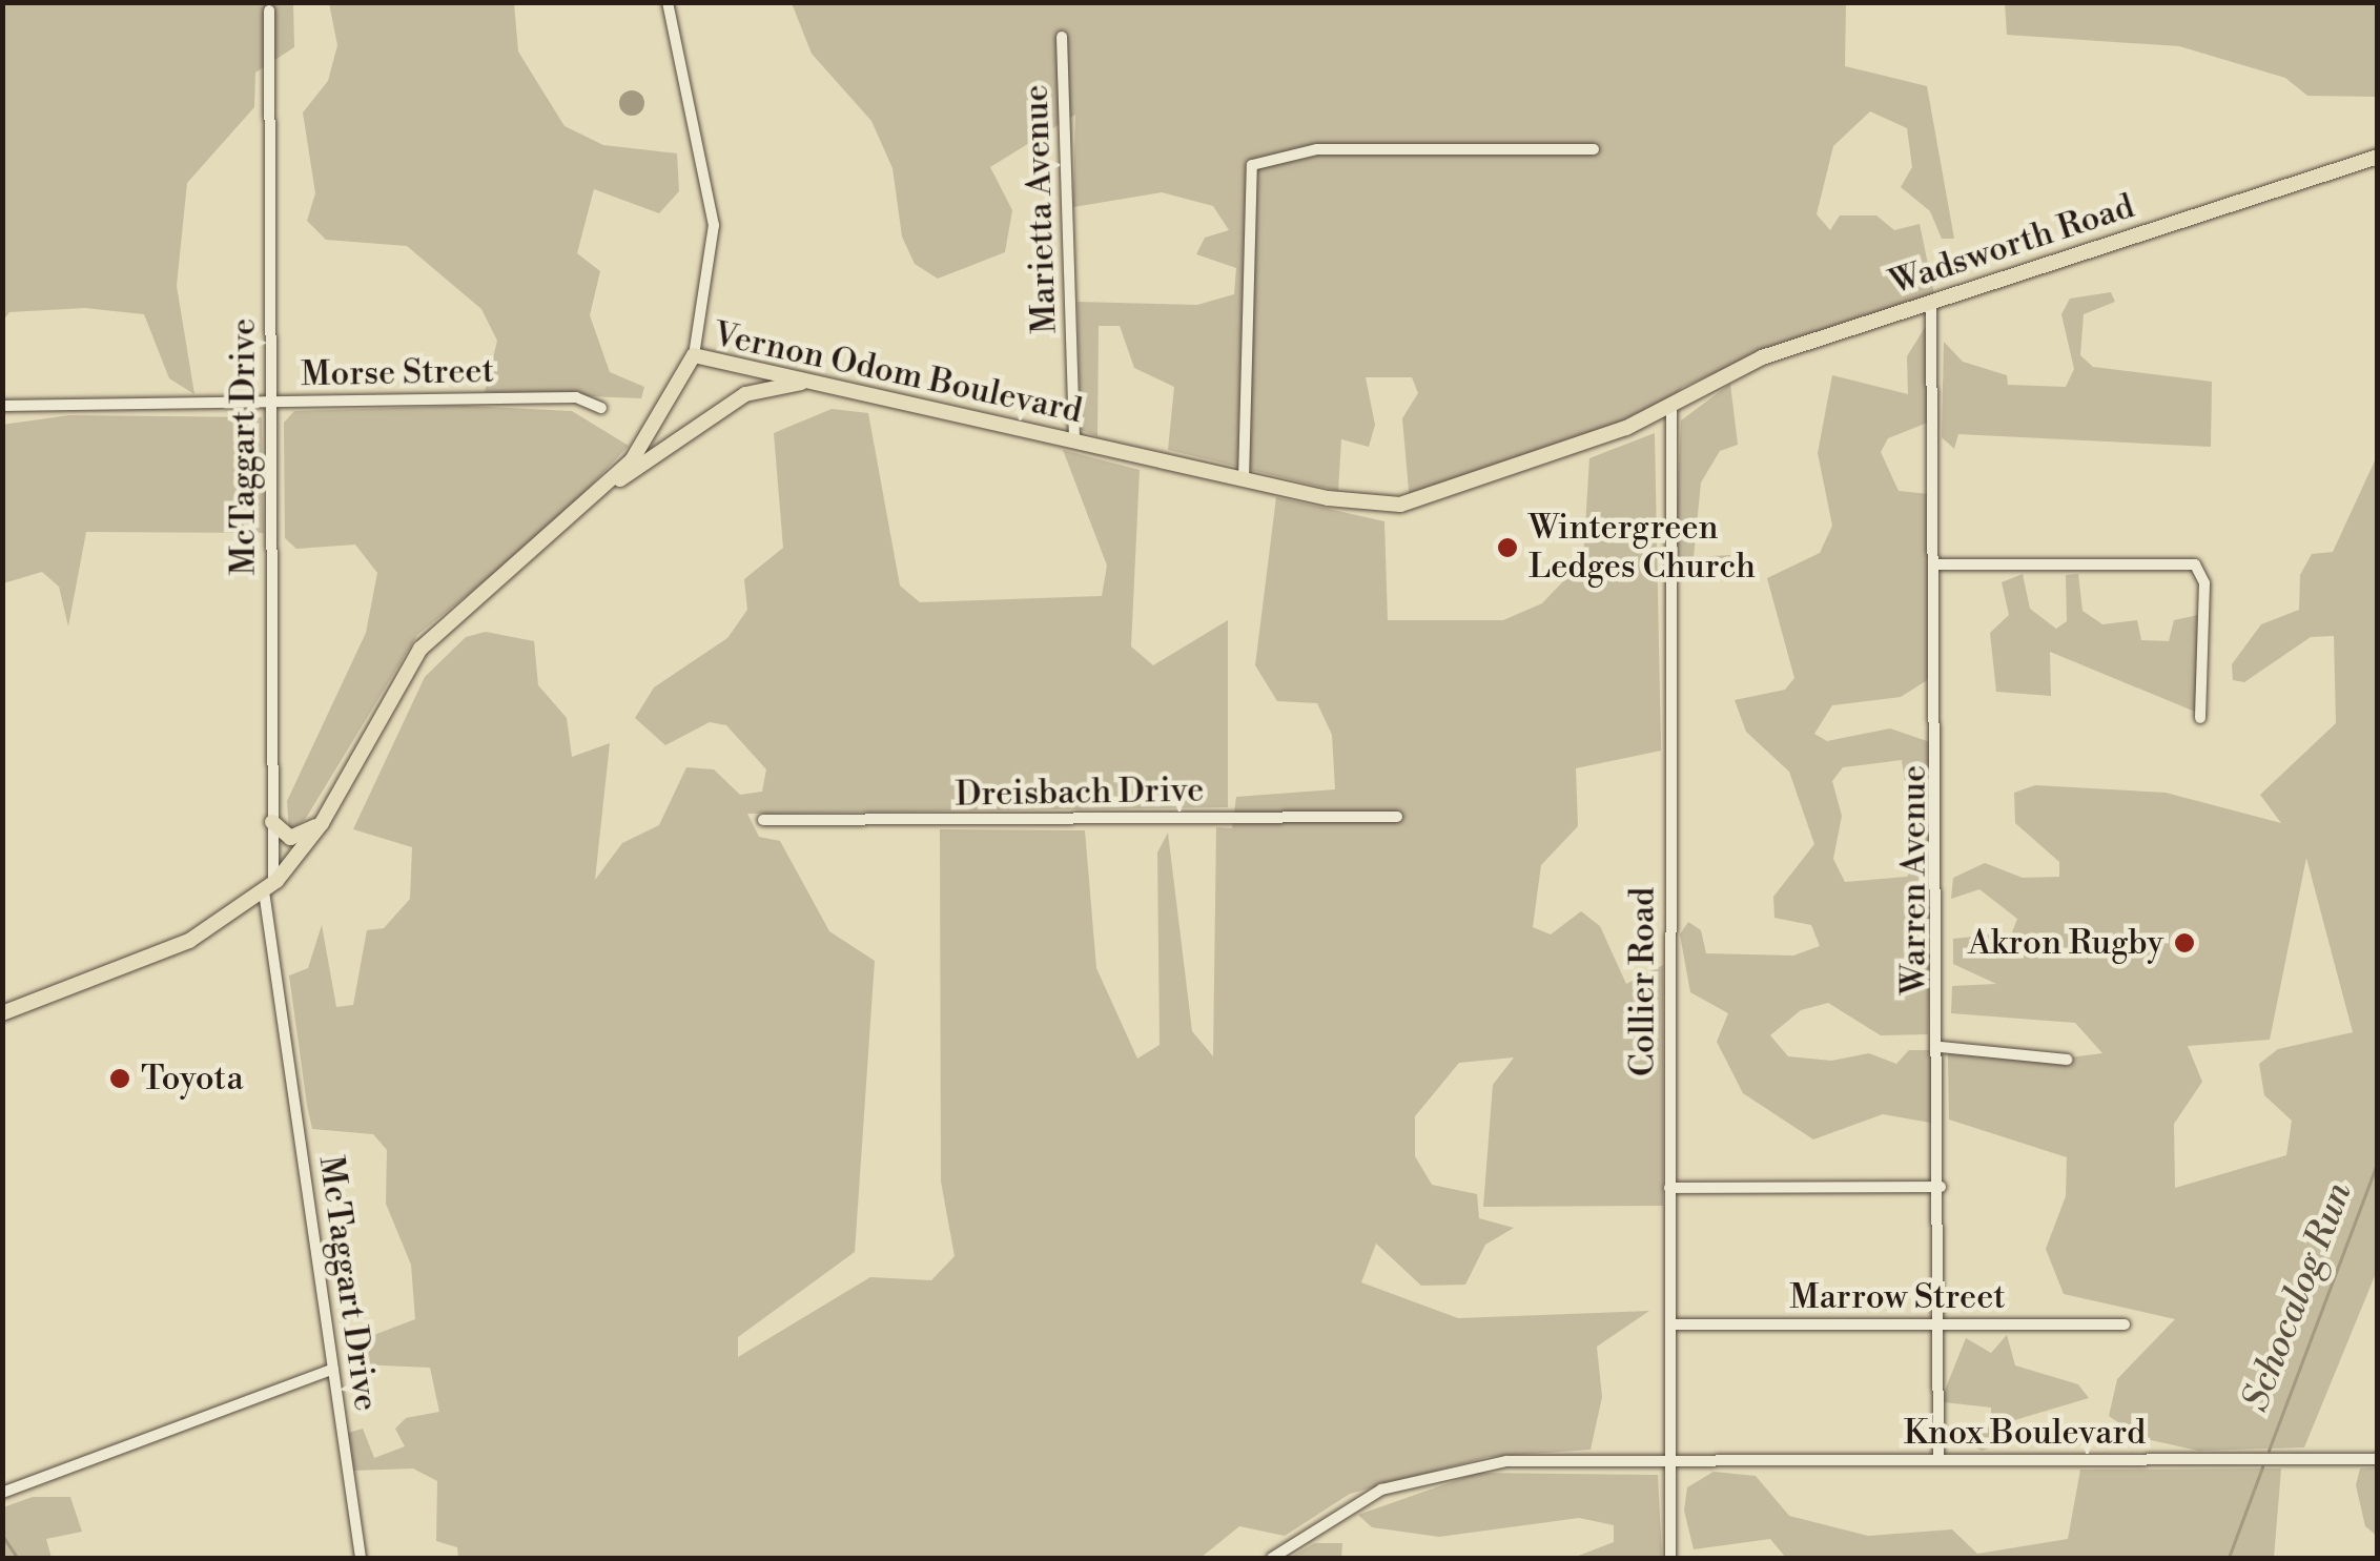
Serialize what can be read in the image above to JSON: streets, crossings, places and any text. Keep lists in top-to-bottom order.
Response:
{
  "streets": {
    "main road": ["Wadsworth Road", "Vernon Odom Boulevard"],
    "street": [
      "Marietta Avenue",
      "Morse Street",
      "McTaggart Drive",
      "Dreisbach Drive",
      "Warren Avenue",
      "Collier Road",
      "Marrow Street",
      "Knox Boulevard"
    ]
  },
  "crossings": [
    ["Marietta Avenue", "Vernon Odom Boulevard"],
    ["Wadsworth Road", "Vernon Odom Boulevard"],
    ["Wadsworth Road", "Warren Avenue"],
    ["Wadsworth Road", "Collier Road"],
    ["Morse Street", "McTaggart Drive"],
    ["Vernon Odom Boulevard", "McTaggart Drive"],
    ["Vernon Odom Boulevard", "Collier Road"],
    ["Warren Avenue", "Marrow Street"],
    ["Warren Avenue", "Knox Boulevard"],
    ["Collier Road", "Marrow Street"],
    ["Collier Road", "Knox Boulevard"]
  ],
  "water": ["Schocalog Run"],
  "places": ["Wintergreen Ledges Church", "Akron Rugby", "Toyota"]
}
